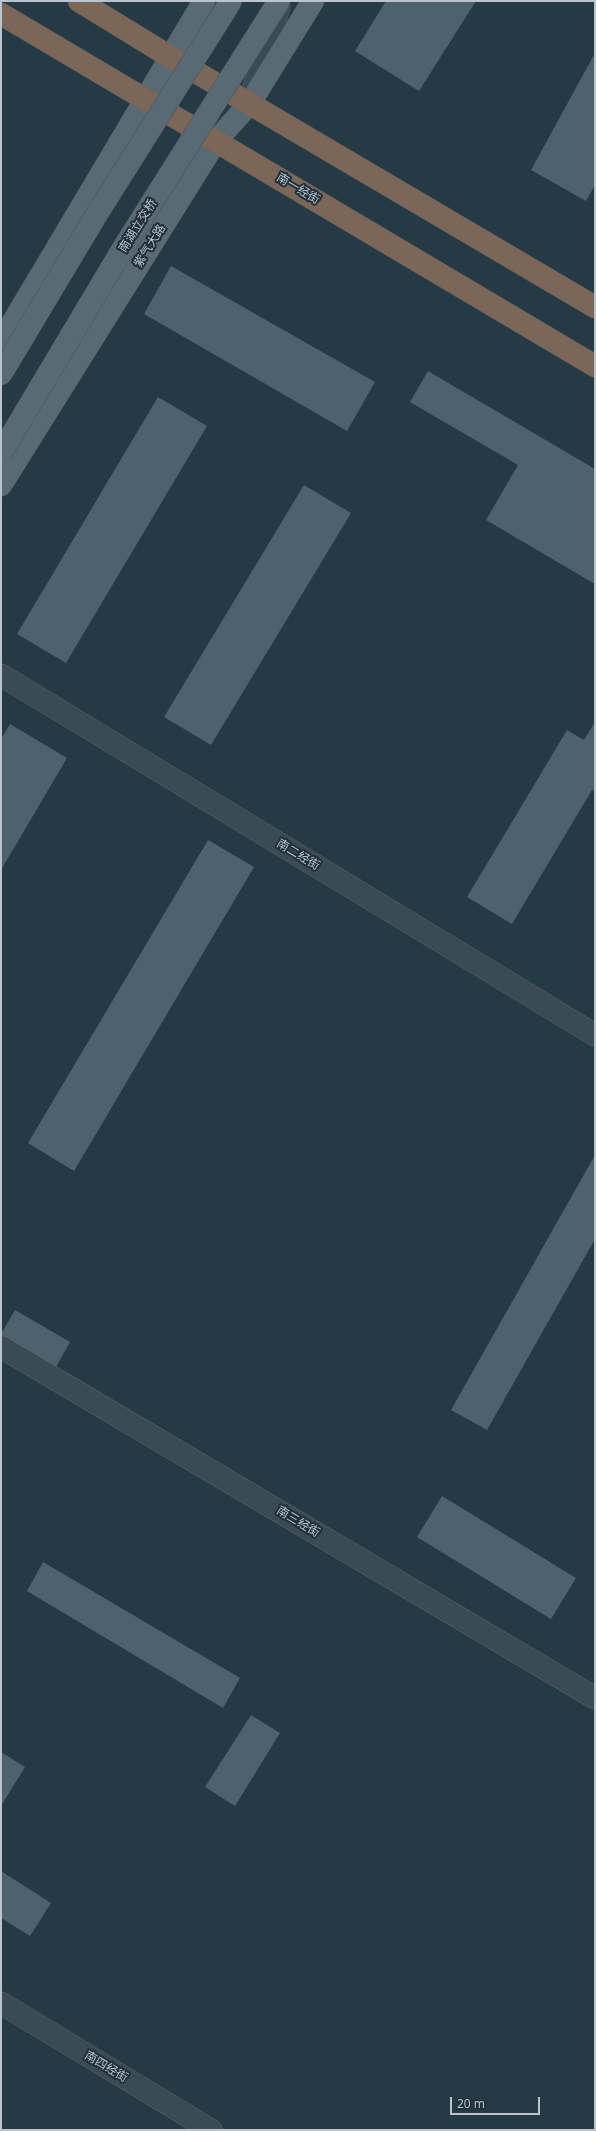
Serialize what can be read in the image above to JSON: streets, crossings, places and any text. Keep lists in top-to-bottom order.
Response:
{
  "streets": {
    "highway": ["南一经街"],
    "main road": ["南湖立交桥", "紫气大路"],
    "street": ["南二经街", "南三经街", "南四经街"]
  },
  "crossings": [
    ["南一经街", "紫气大路"],
    ["南湖立交桥", "紫气大路"]
  ],
  "scale_bar": "20 m"
}
